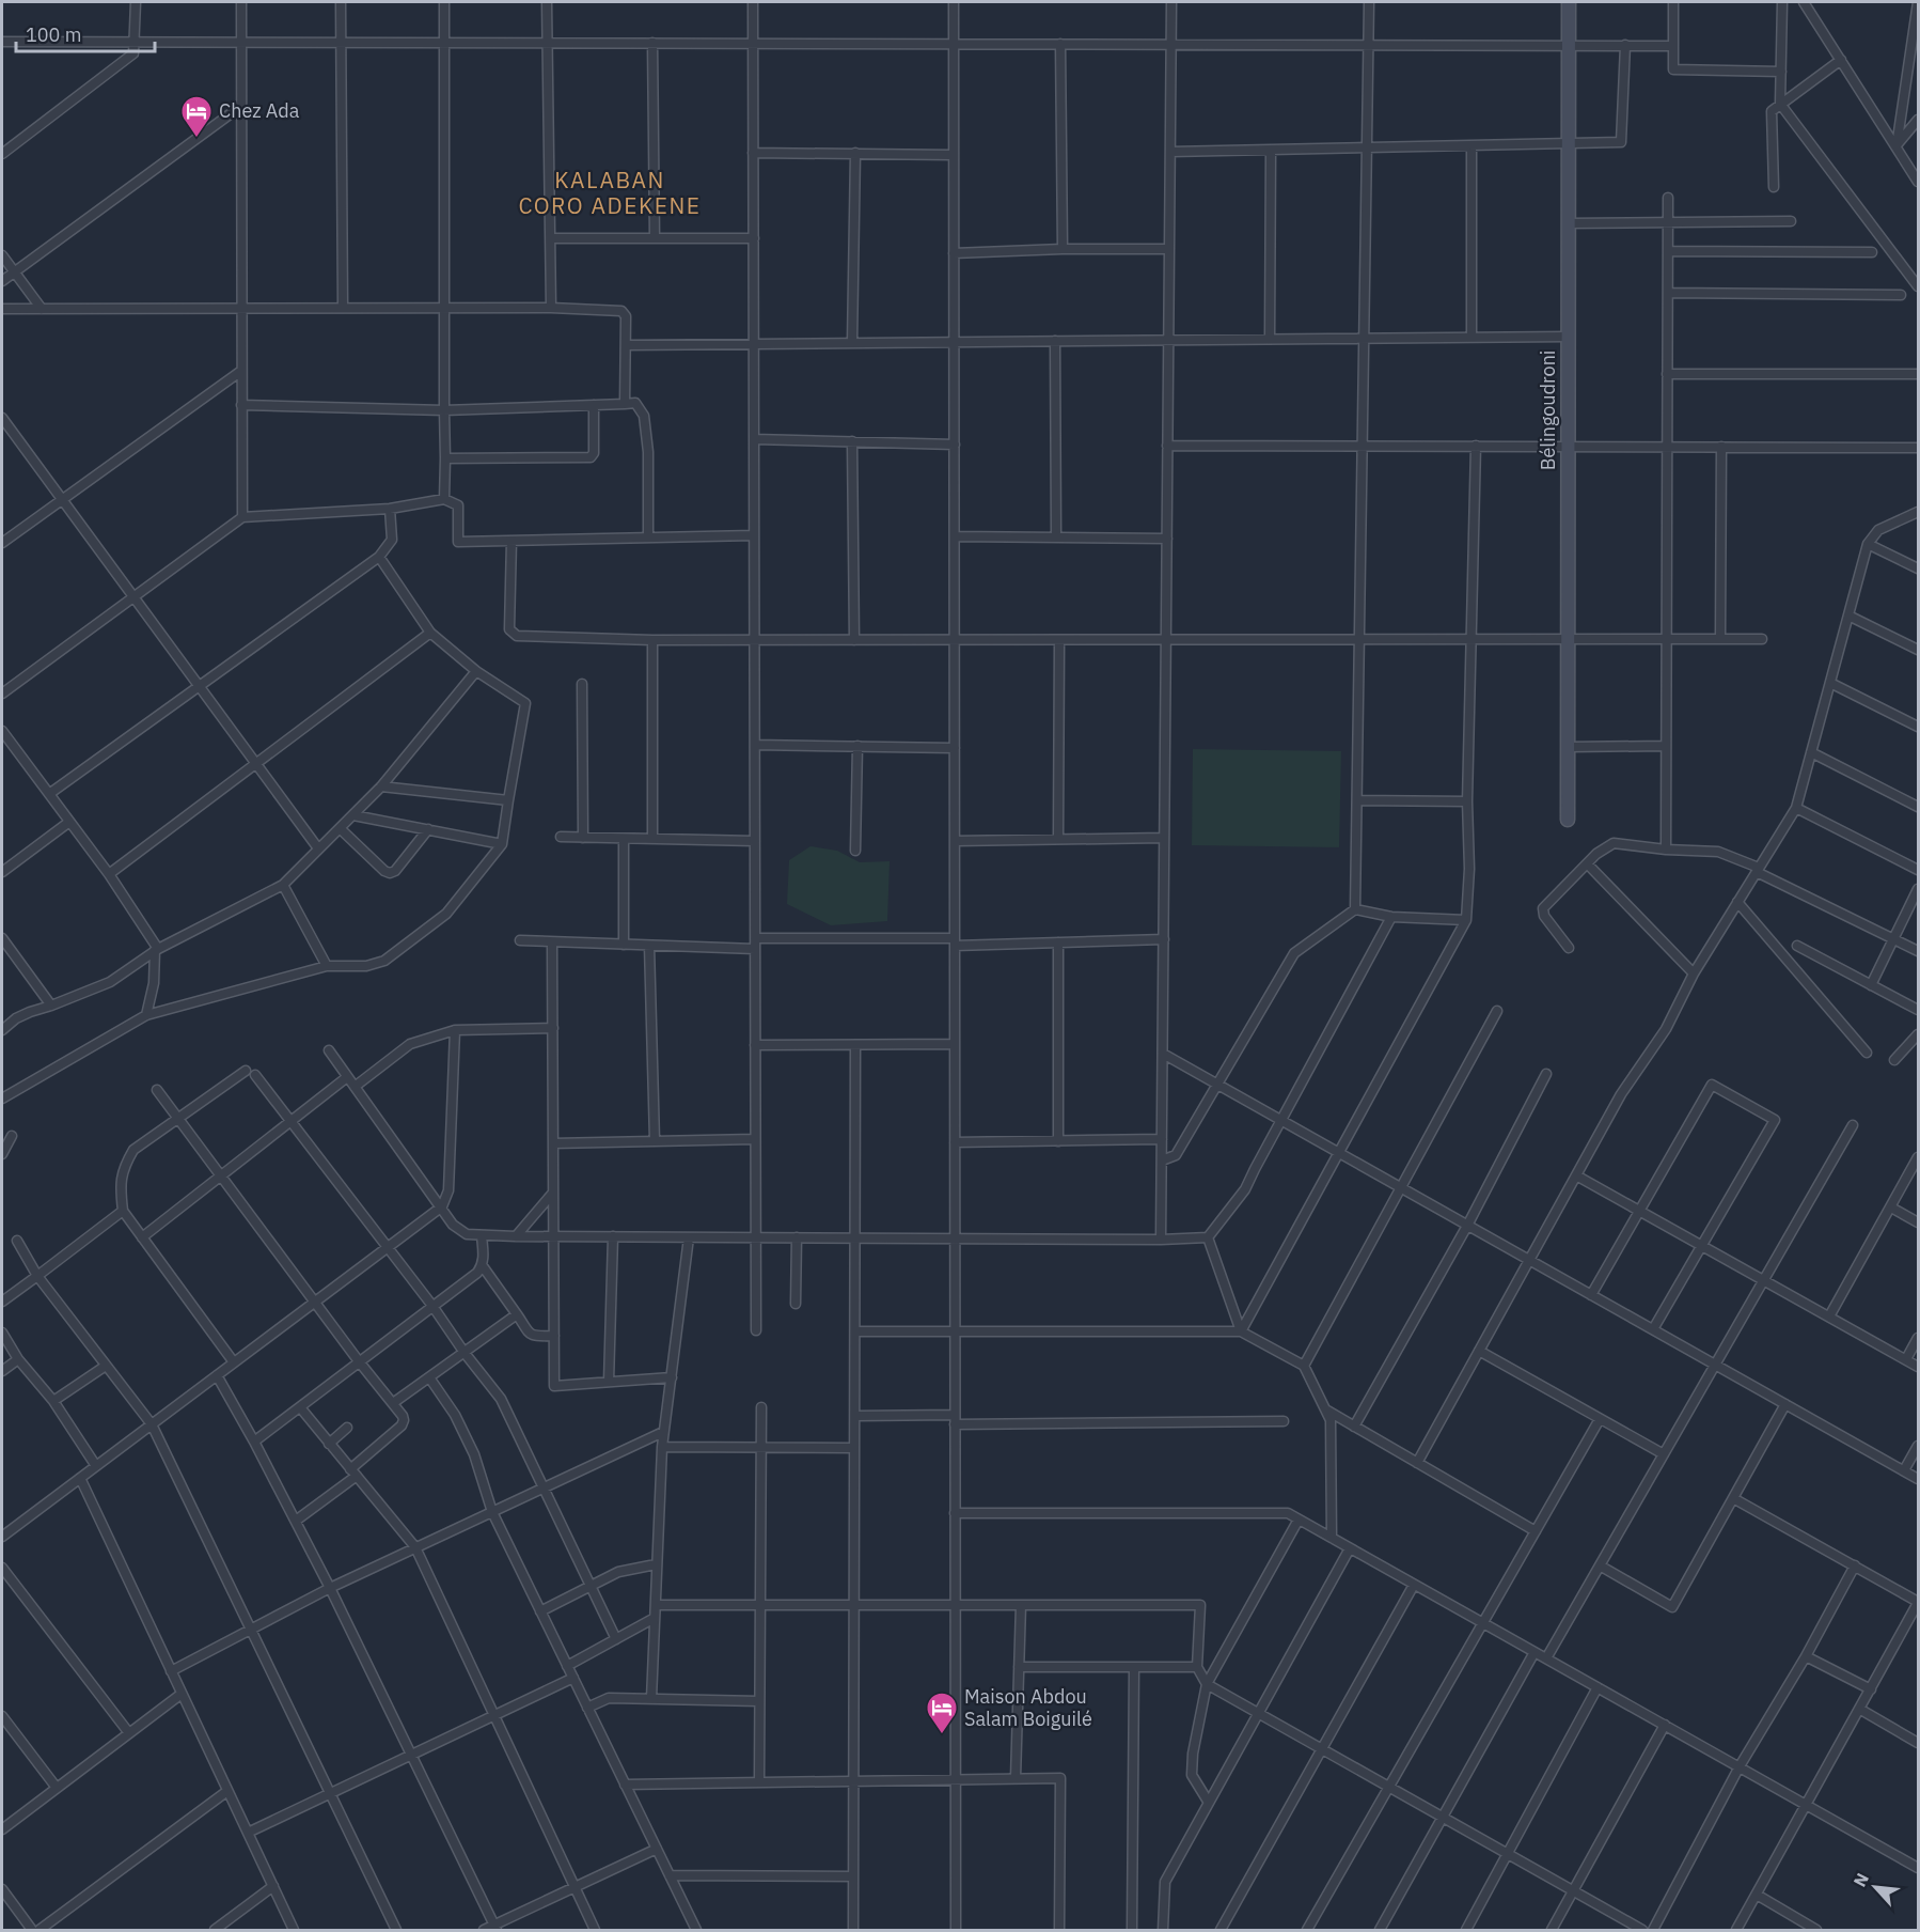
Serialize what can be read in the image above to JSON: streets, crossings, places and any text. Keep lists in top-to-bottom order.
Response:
{
  "streets": {
    "street": ["Bélingoudroni"]
  },
  "districts": ["KALABAN CORO ADEKENE"],
  "places": {
    "hotel": ["Chez Ada", "Maison Abdou Salam Boiguilé"]
  },
  "scale_bar": "100 m",
  "north": "top left"
}
